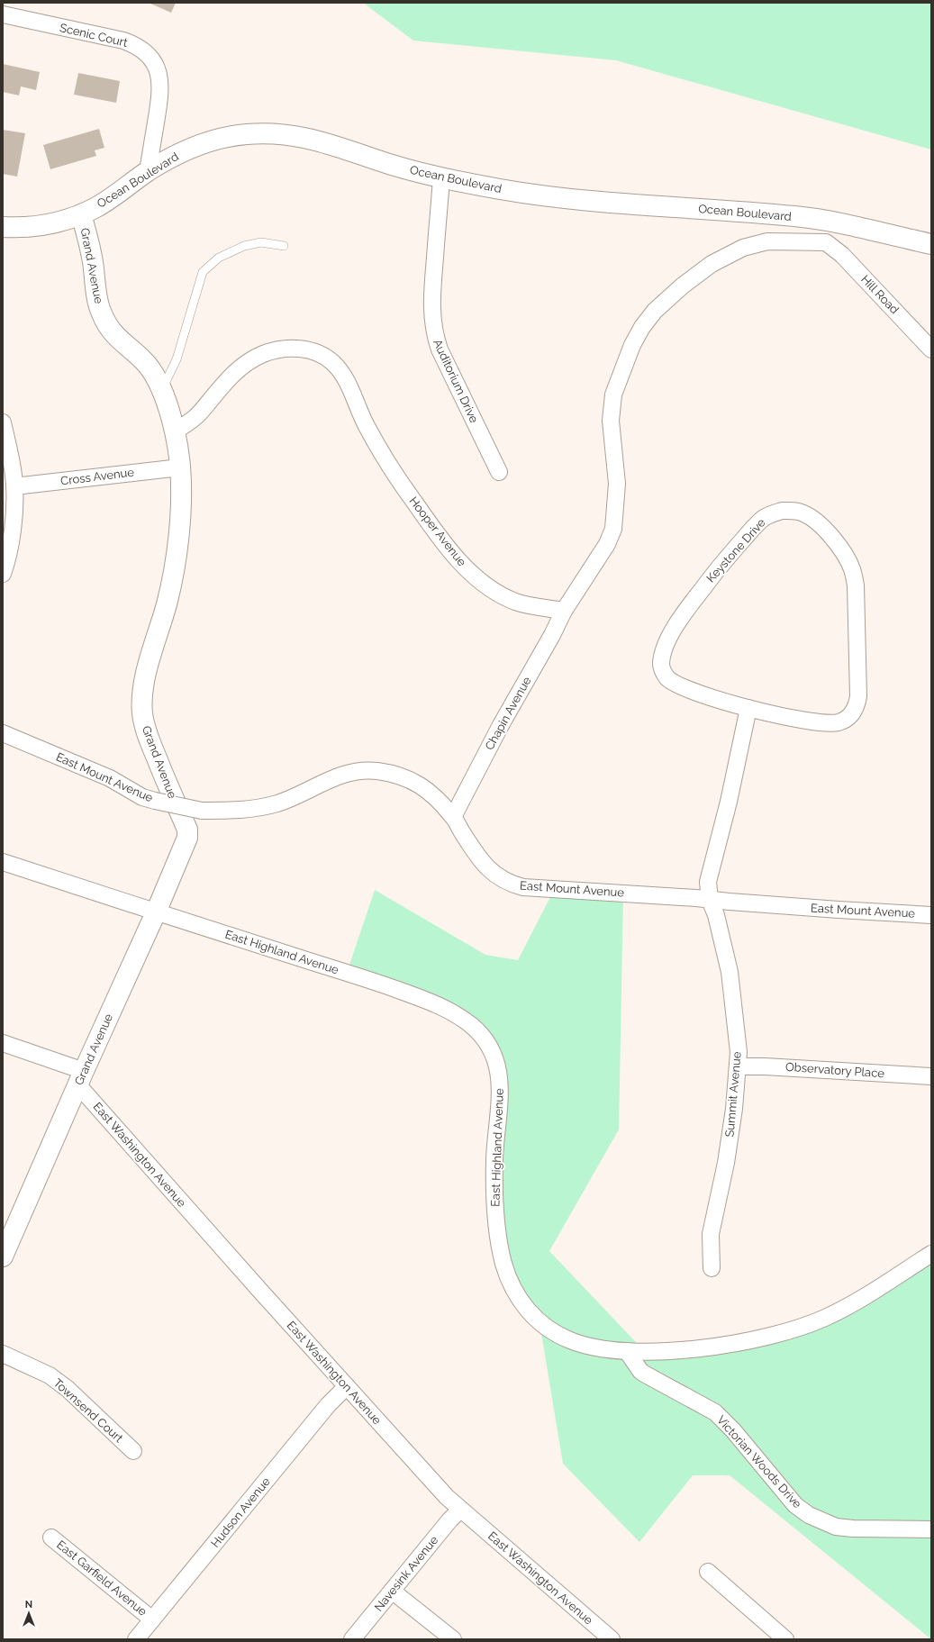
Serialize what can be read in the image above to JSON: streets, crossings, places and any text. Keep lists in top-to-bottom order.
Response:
{
  "streets": {
    "street": [
      "Scenic Court",
      "Ocean Boulevard",
      "Grand Avenue",
      "Hill Road",
      "Auditorium Drive",
      "Cross Avenue",
      "Hooper Avenue",
      "Keystone Drive",
      "Chapin Avenue",
      "East Mount Avenue",
      "East Highland Avenue",
      "Observatory Place",
      "Summit Avenue",
      "East Washington Avenue",
      "Townsend Court",
      "Victorian Woods Drive",
      "Hudson Avenue",
      "Navesink Avenue",
      "East Garfield Avenue"
    ]
  },
  "crossings": [
    ["Scenic Court", "Ocean Boulevard"],
    ["Ocean Boulevard", "Grand Avenue"],
    ["Ocean Boulevard", "Auditorium Drive"],
    ["Grand Avenue", "Cross Avenue"],
    ["Grand Avenue", "Hooper Avenue"],
    ["Grand Avenue", "East Highland Avenue"],
    ["Grand Avenue", "East Washington Avenue"],
    ["Hill Road", "Hooper Avenue"],
    ["Hill Road", "Chapin Avenue"],
    ["Hooper Avenue", "Chapin Avenue"],
    ["Chapin Avenue", "East Mount Avenue"],
    ["East Mount Avenue", "Summit Avenue"],
    ["East Highland Avenue", "Victorian Woods Drive"],
    ["Observatory Place", "Summit Avenue"],
    ["East Washington Avenue", "Hudson Avenue"],
    ["East Washington Avenue", "Navesink Avenue"],
    ["Hudson Avenue", "East Garfield Avenue"]
  ],
  "north": "top"
}
